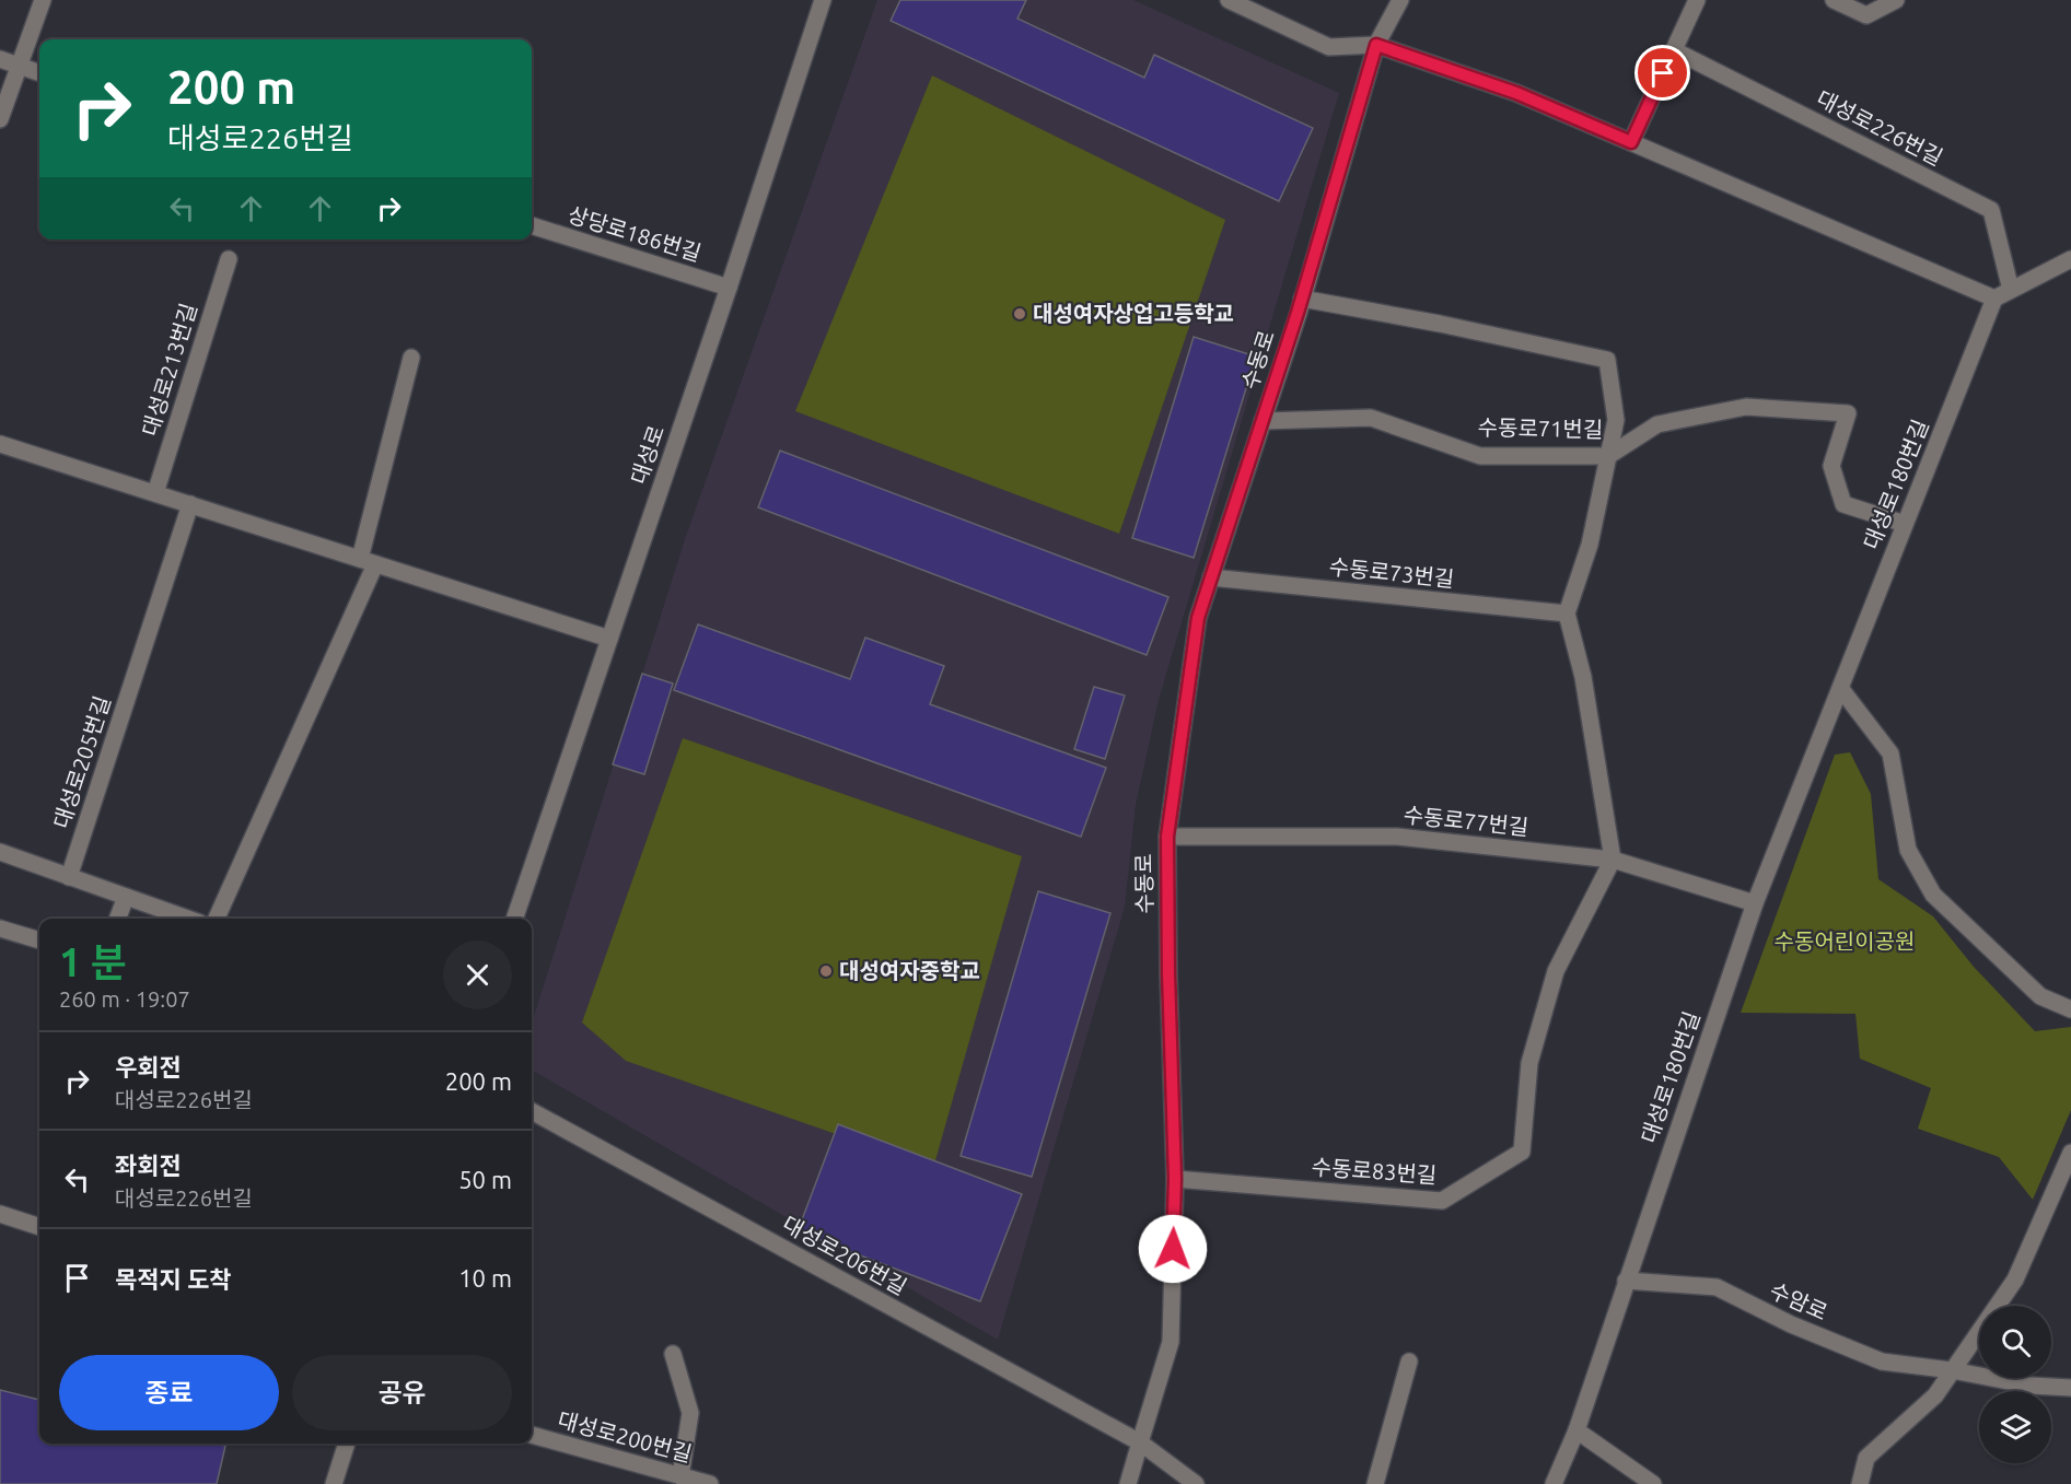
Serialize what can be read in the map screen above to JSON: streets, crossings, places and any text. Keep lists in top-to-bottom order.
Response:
{
  "streets": {
    "street": [
      "대성로226번길",
      "상당로186번길",
      "수동로",
      "대성로213번길",
      "수동로71번길",
      "대성로",
      "대성로180번길",
      "수동로73번길",
      "대성로205번길",
      "수동로77번길",
      "수동로83번길",
      "대성로206번길",
      "수암로",
      "대성로200번길"
    ]
  },
  "crossings": [
    ["상당로186번길", "대성로"],
    ["수동로", "수동로71번길"],
    ["수동로", "수동로73번길"],
    ["수동로", "수동로77번길"],
    ["수동로", "수동로83번길"],
    ["수동로", "대성로206번길"],
    ["수동로71번길", "대성로180번길"],
    ["대성로180번길", "수동로77번길"],
    ["대성로180번길", "수암로"],
    ["수동로77번길", "수동로83번길"]
  ],
  "parks": ["수동어린이공원"],
  "places": ["대성여자상업고등학교", "대성여자중학교"],
  "page": {
    "turn": ["200 m", "대성로226번길"],
    "heading": ["1 분", "260 m · 19:07"],
    "list": [
      {
        "name": "우회전",
        "note": "대성로226번길",
        "value": "200 m"
      },
      {
        "name": "좌회전",
        "note": "대성로226번길",
        "value": "50 m"
      },
      {
        "name": "목적지 도착",
        "value": "10 m"
      }
    ],
    "buttons": ["종료", "공유"]
  }
}
